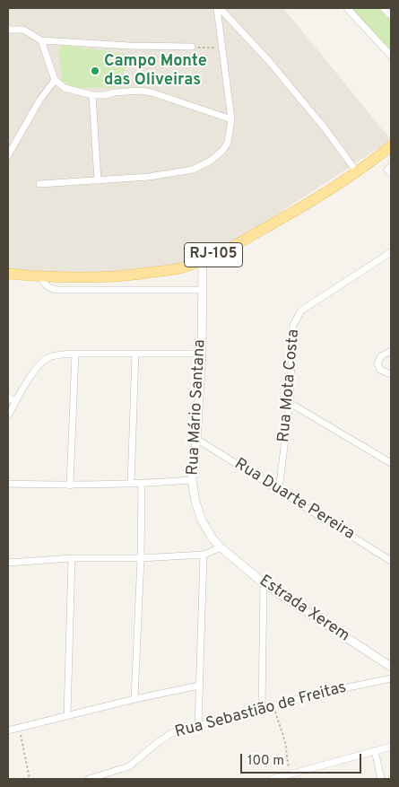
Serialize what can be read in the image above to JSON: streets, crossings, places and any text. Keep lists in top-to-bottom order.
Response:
{
  "streets": {
    "main road": ["RJ-105"],
    "street": [
      "Rua Mota Costa",
      "Rua Mário Santana",
      "Rua Duarte Pereira",
      "Estrada Xerem",
      "Rua Sebastião de Freitas"
    ]
  },
  "crossings": [
    ["RJ-105", "Rua Mário Santana"],
    ["Rua Mota Costa", "Rua Duarte Pereira"],
    ["Rua Mário Santana", "Rua Duarte Pereira"],
    ["Rua Mário Santana", "Estrada Xerem"]
  ],
  "places": ["Campo Monte das Oliveiras"],
  "scale_bar": "100 m"
}
